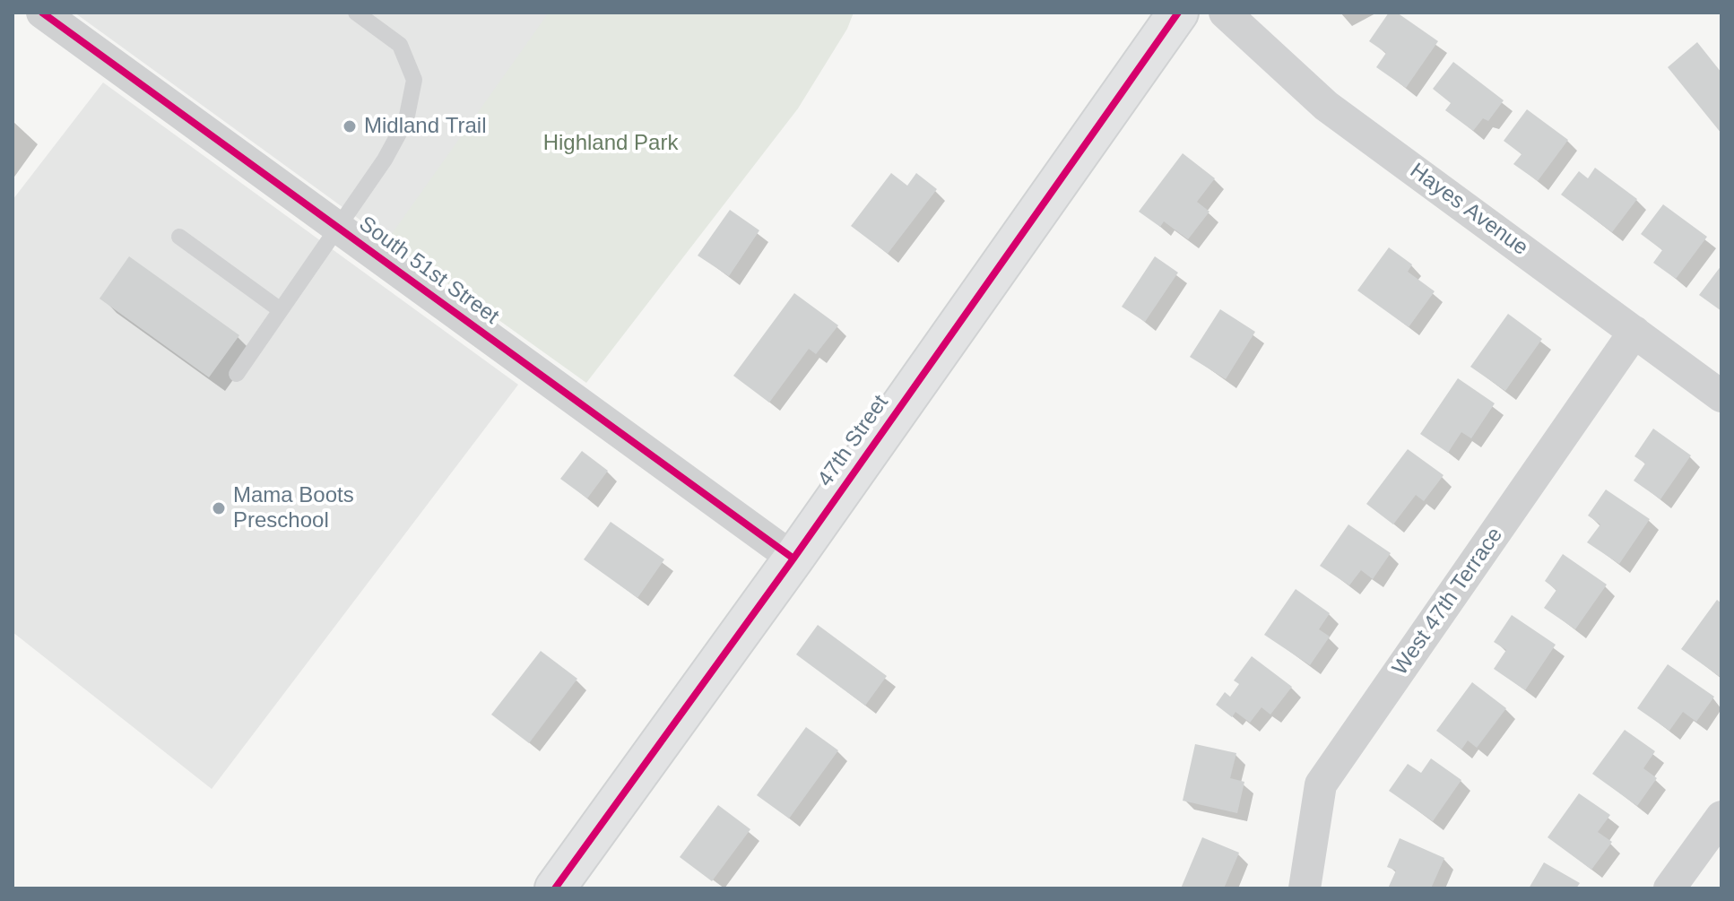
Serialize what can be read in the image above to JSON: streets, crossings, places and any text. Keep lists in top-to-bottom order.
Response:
{
  "streets": {
    "main road": ["47th Street"],
    "street": ["Hayes Avenue", "South 51st Street", "West 47th Terrace"]
  },
  "crossings": [
    ["Hayes Avenue", "West 47th Terrace"],
    ["South 51st Street", "47th Street"]
  ],
  "parks": ["Highland Park"],
  "places": ["Midland Trail", "Mama Boots Preschool"]
}
